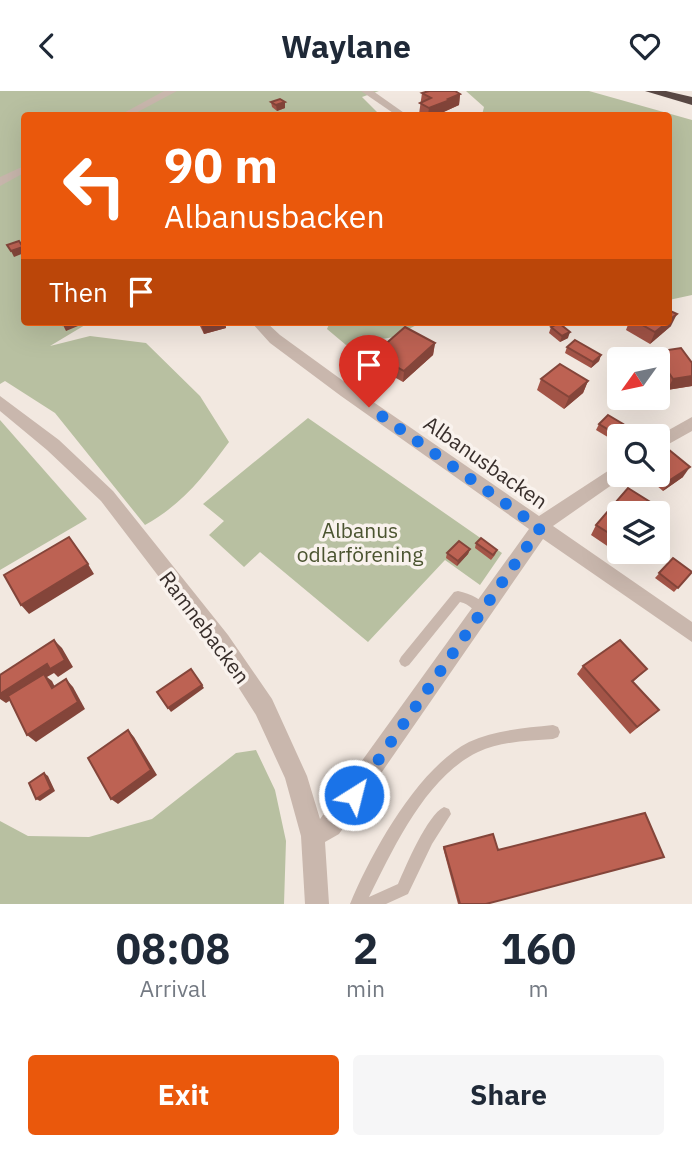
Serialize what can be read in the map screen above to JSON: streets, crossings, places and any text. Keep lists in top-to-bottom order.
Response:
{
  "streets": {
    "street": ["Albanusbacken", "Ramnebacken"]
  },
  "parks": ["Albanus odlarförening"],
  "north": "bottom left",
  "page": {
    "header": "Waylane",
    "turn": ["90 m", "Albanusbacken"],
    "then": "Then",
    "eta": [
      "08:08",
      "Arrival",
      "2",
      "min",
      "160",
      "m"
    ],
    "buttons": ["Exit", "Share"]
  }
}
